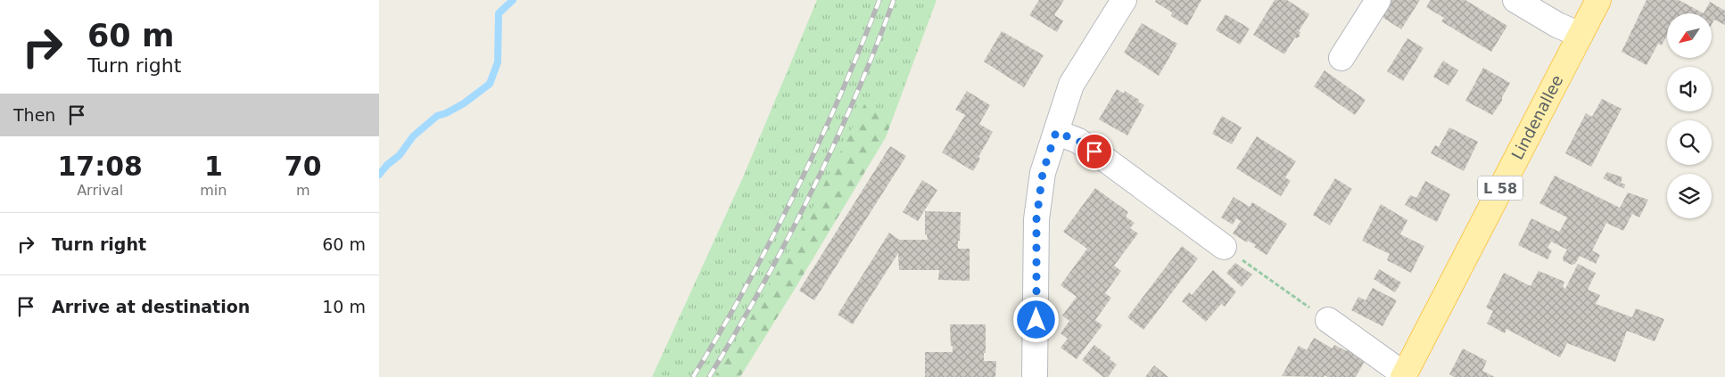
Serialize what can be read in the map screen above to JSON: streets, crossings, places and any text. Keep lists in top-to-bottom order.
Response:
{
  "streets": {
    "main road": ["Lindenallee", "L 58"]
  },
  "north": "bottom left",
  "page": {
    "turn": ["60 m", "Turn right"],
    "then": "Then",
    "eta": [
      "17:08",
      "Arrival",
      "1",
      "min",
      "70",
      "m"
    ],
    "list": [
      {
        "name": "Turn right",
        "value": "60 m"
      },
      {
        "name": "Arrive at destination",
        "value": "10 m"
      }
    ]
  }
}
